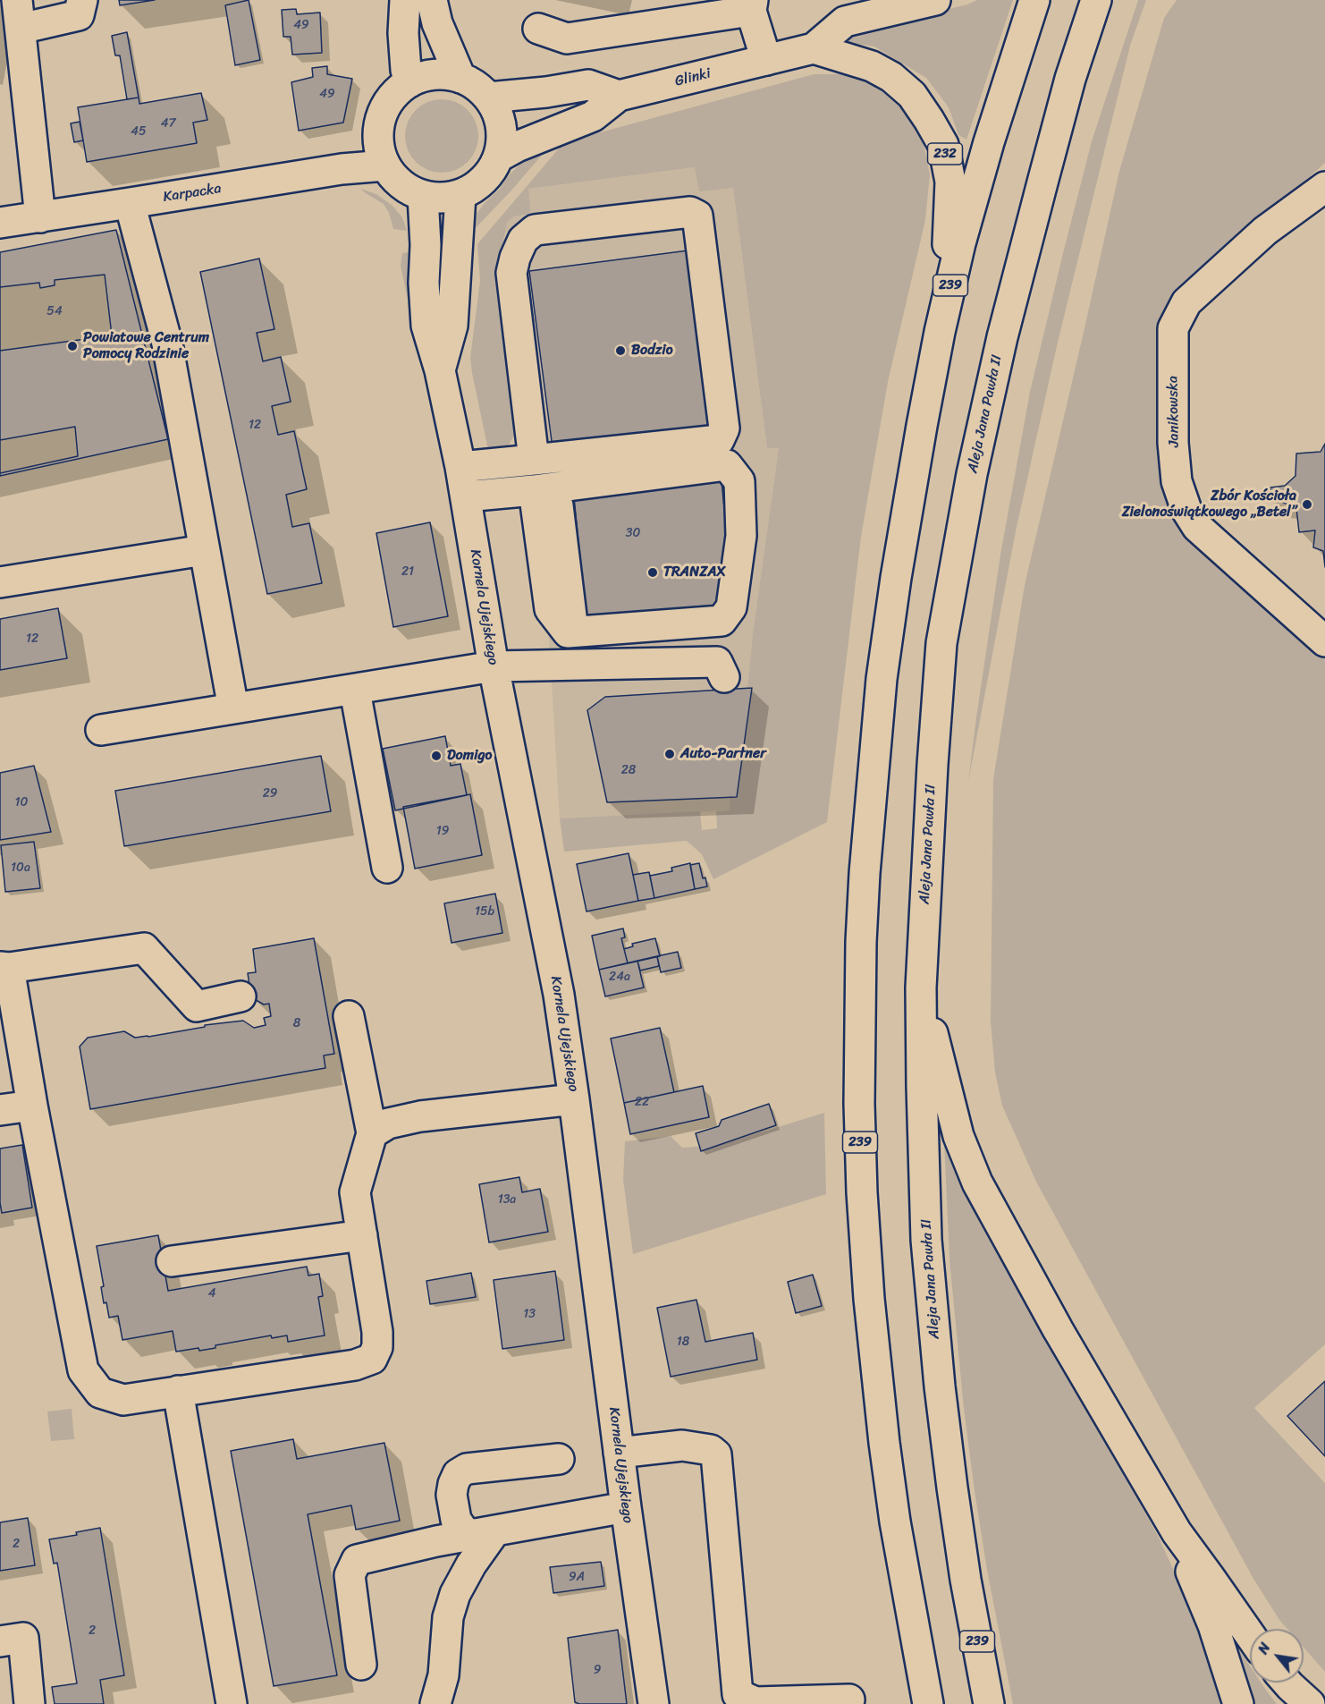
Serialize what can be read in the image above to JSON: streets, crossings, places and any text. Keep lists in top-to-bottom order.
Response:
{
  "streets": {
    "main road": [
      "Glinki",
      "232",
      "Karpacka",
      "239",
      "Janikowska",
      "Aleja Jana Pawła II",
      "Kornela Ujejskiego"
    ]
  },
  "crossings": [
    ["Glinki", "232"],
    ["Glinki", "Karpacka"],
    ["Glinki", "Kornela Ujejskiego"],
    ["232", "239"],
    ["Karpacka", "Kornela Ujejskiego"]
  ],
  "places": [
    "Powiatowe Centrum Pomocy Rodzinie",
    "Bodzio",
    "Zbór Kościoła Zielonoświątkowego „Betel”",
    "TRANZAX",
    "Auto-Partner",
    "Domigo"
  ],
  "house_numbers": [
    "49",
    "49",
    "47",
    "45",
    "54",
    "12",
    "30",
    "21",
    "12",
    "28",
    "29",
    "10",
    "19",
    "10a",
    "15b",
    "24a",
    "8",
    "22",
    "13a",
    "4",
    "13",
    "18",
    "2",
    "9A",
    "2",
    "9"
  ],
  "north": "top left"
}
